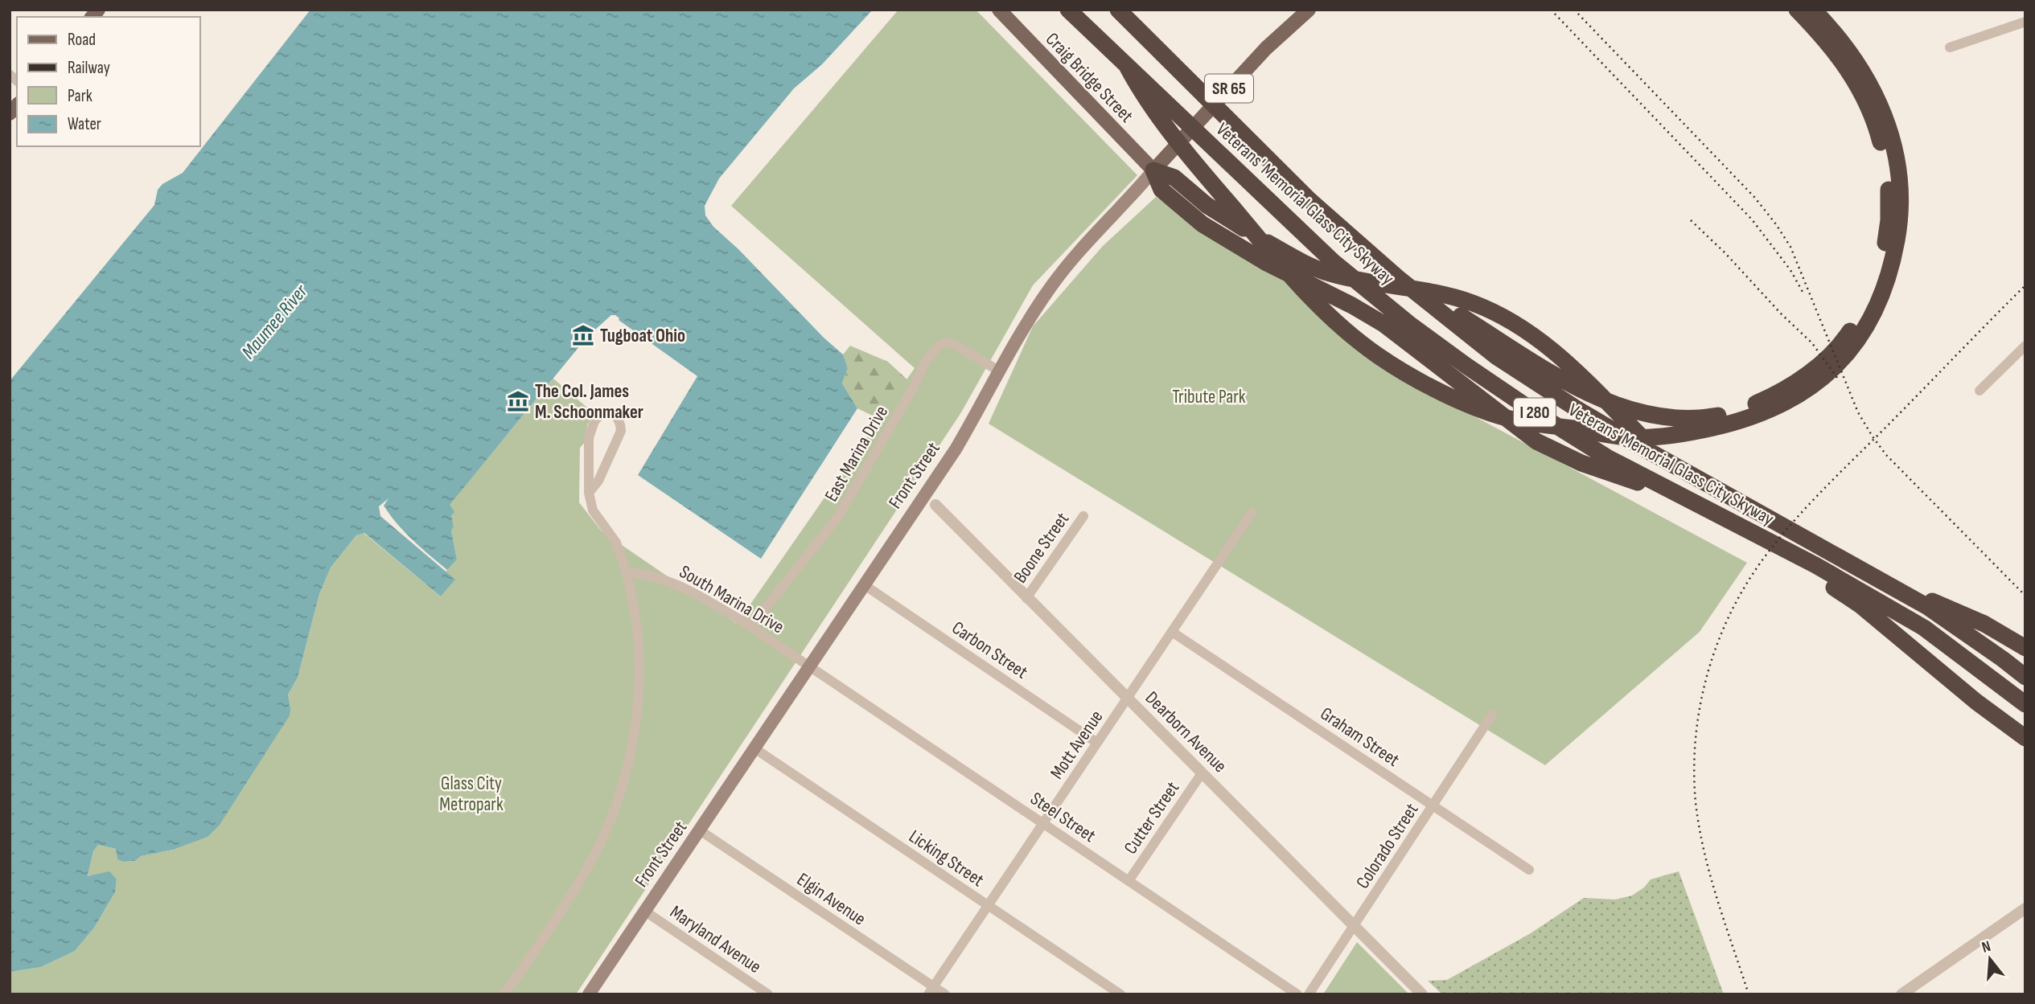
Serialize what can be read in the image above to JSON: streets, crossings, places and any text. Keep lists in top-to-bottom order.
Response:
{
  "streets": {
    "highway": ["Veterans' Memorial Glass City Skyway", "I 280"],
    "main road": ["Craig Bridge Street", "SR 65", "Front Street"],
    "street": [
      "East Marina Drive",
      "Boone Street",
      "South Marina Drive",
      "Carbon Street",
      "Dearborn Avenue",
      "Graham Street",
      "Mott Avenue",
      "Steel Street",
      "Cutter Street",
      "Colorado Street",
      "Licking Street",
      "Elgin Avenue",
      "Maryland Avenue"
    ]
  },
  "crossings": [
    ["Craig Bridge Street", "Front Street"],
    ["East Marina Drive", "Front Street"],
    ["East Marina Drive", "South Marina Drive"],
    ["Front Street", "South Marina Drive"],
    ["Front Street", "Carbon Street"],
    ["Front Street", "Dearborn Avenue"],
    ["Front Street", "Steel Street"],
    ["Front Street", "Licking Street"],
    ["Front Street", "Elgin Avenue"],
    ["Front Street", "Maryland Avenue"],
    ["Boone Street", "Dearborn Avenue"],
    ["South Marina Drive", "Steel Street"],
    ["Carbon Street", "Mott Avenue"],
    ["Dearborn Avenue", "Mott Avenue"],
    ["Dearborn Avenue", "Cutter Street"],
    ["Dearborn Avenue", "Colorado Street"],
    ["Graham Street", "Mott Avenue"],
    ["Graham Street", "Colorado Street"],
    ["Mott Avenue", "Steel Street"],
    ["Mott Avenue", "Licking Street"],
    ["Mott Avenue", "Elgin Avenue"],
    ["Steel Street", "Cutter Street"]
  ],
  "water": ["Maumee River"],
  "parks": ["Tribute Park", "Glass City Metropark"],
  "places": {
    "museum": ["Tugboat Ohio", "The Col. James M. Schoonmaker"]
  },
  "legend": [
    "Road",
    "Railway",
    "Park",
    "Water"
  ],
  "north": "top"
}
